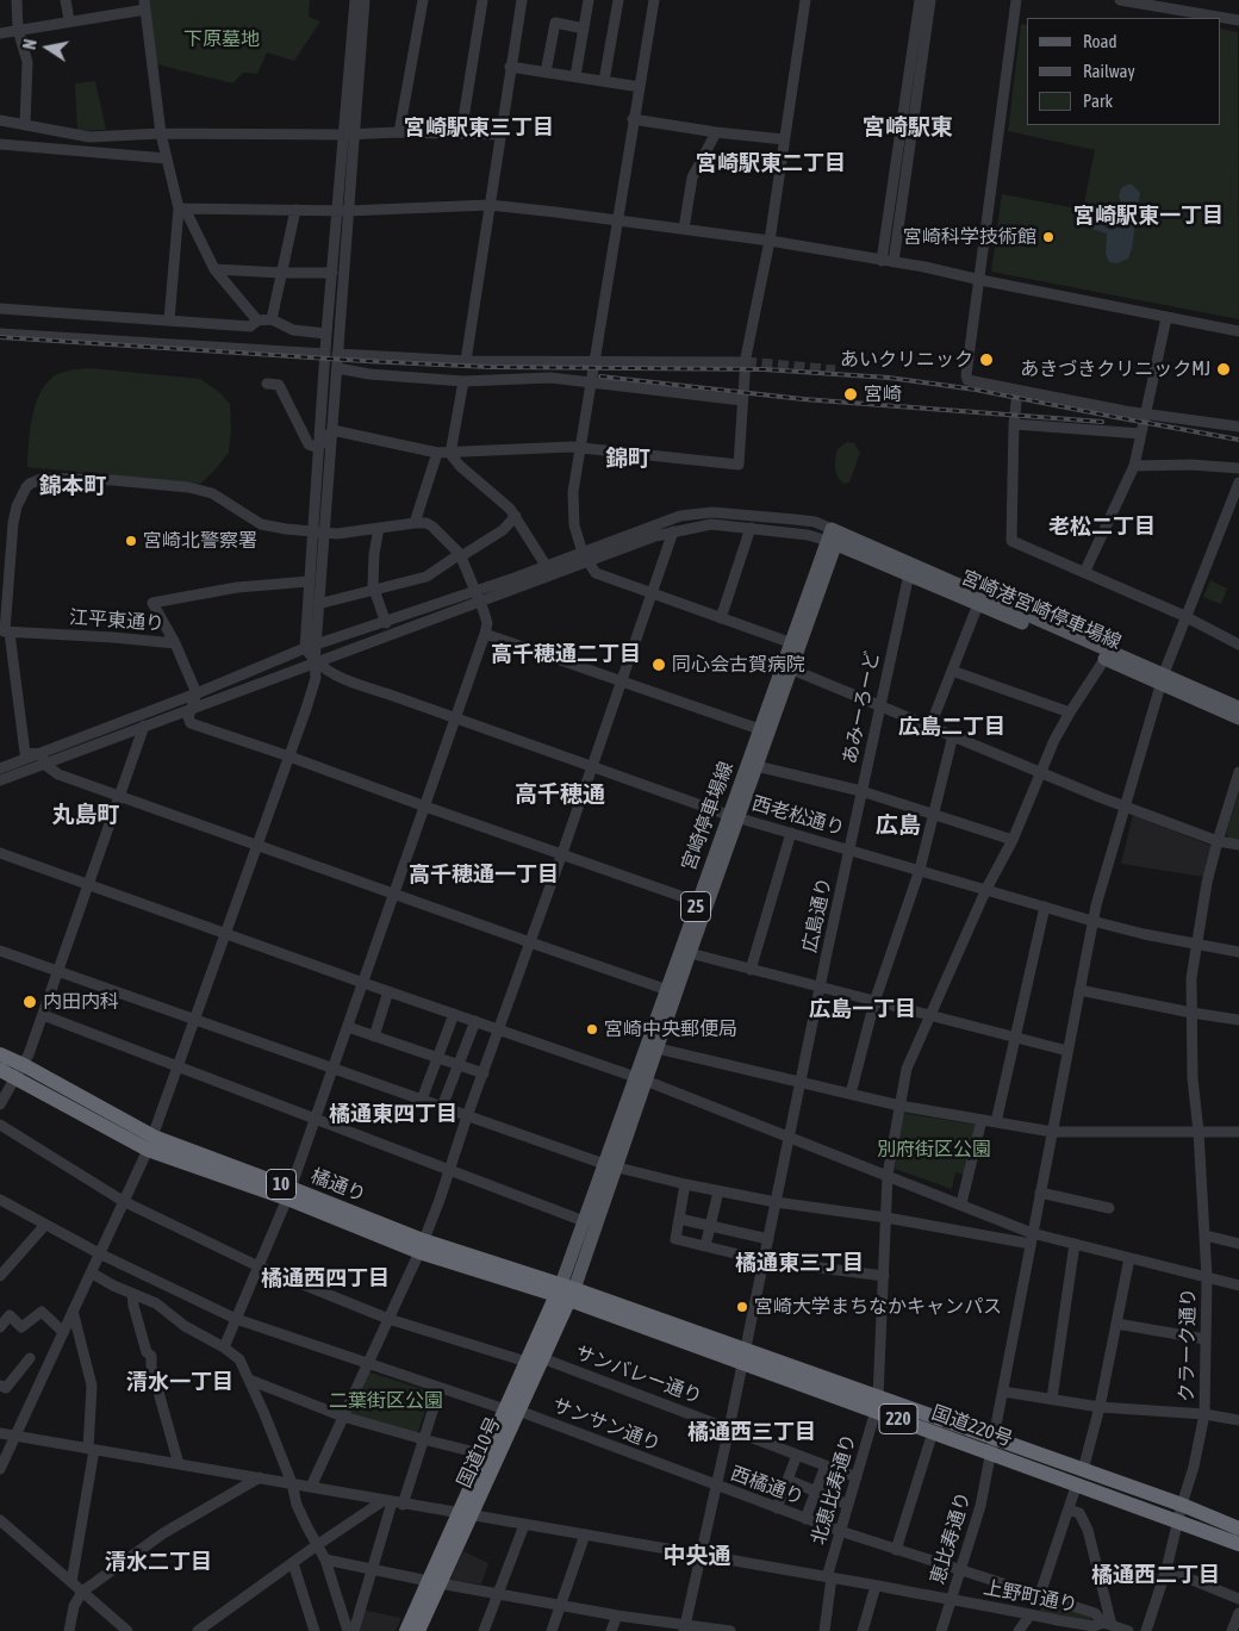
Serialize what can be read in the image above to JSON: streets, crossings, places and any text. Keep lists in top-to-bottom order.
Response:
{
  "streets": {
    "highway": [
      "10",
      "橘通り",
      "220",
      "国道220号",
      "国道10号"
    ],
    "main road": ["宮崎港宮崎停車場線", "宮崎停車場線", "25"],
    "street": [
      "江平東通り",
      "あみーろーど",
      "西老松通り",
      "広島通り",
      "クラーク通り",
      "サンバレー通り",
      "サンサン通り",
      "西橘通り",
      "北恵比寿通り",
      "恵比寿通り",
      "上野町通り"
    ]
  },
  "crossings": [
    ["宮崎港宮崎停車場線", "あみーろーど"],
    ["宮崎港宮崎停車場線", "宮崎停車場線"],
    ["宮崎港宮崎停車場線", "北恵比寿通り"],
    ["宮崎港宮崎停車場線", "恵比寿通り"],
    ["あみーろーど", "西老松通り"],
    ["あみーろーど", "広島通り"],
    ["宮崎停車場線", "西老松通り"],
    ["宮崎停車場線", "橘通り"],
    ["宮崎停車場線", "国道220号"],
    ["宮崎停車場線", "国道10号"],
    ["西老松通り", "広島通り"],
    ["西老松通り", "クラーク通り"],
    ["西老松通り", "北恵比寿通り"],
    ["西老松通り", "恵比寿通り"],
    ["広島通り", "サンバレー通り"],
    ["広島通り", "サンサン通り"],
    ["広島通り", "国道220号"],
    ["広島通り", "西橘通り"],
    ["広島通り", "上野町通り"],
    ["橘通り", "国道220号"],
    ["橘通り", "国道10号"],
    ["クラーク通り", "国道220号"],
    ["サンバレー通り", "国道10号"],
    ["サンバレー通り", "北恵比寿通り"],
    ["サンサン通り", "国道10号"],
    ["サンサン通り", "西橘通り"],
    ["国道220号", "国道10号"],
    ["国道220号", "北恵比寿通り"],
    ["国道220号", "恵比寿通り"],
    ["国道10号", "上野町通り"],
    ["西橘通り", "北恵比寿通り"],
    ["西橘通り", "上野町通り"],
    ["北恵比寿通り", "上野町通り"],
    ["恵比寿通り", "上野町通り"]
  ],
  "districts": [
    "宮崎駅東三丁目",
    "宮崎駅東",
    "宮崎駅東二丁目",
    "宮崎駅東一丁目",
    "錦町",
    "錦本町",
    "老松二丁目",
    "高千穂通二丁目",
    "広島二丁目",
    "高千穂通",
    "丸島町",
    "広島",
    "高千穂通一丁目",
    "広島一丁目",
    "橘通東四丁目",
    "橘通東三丁目",
    "橘通西四丁目",
    "清水一丁目",
    "橘通西三丁目",
    "中央通",
    "清水二丁目",
    "橘通西二丁目"
  ],
  "parks": ["下原墓地", "別府街区公園", "二葉街区公園"],
  "places": [
    "宮崎科学技術館",
    "あいクリニック",
    "あきづきクリニックMJ",
    "宮崎",
    "宮崎北警察署",
    "同心会古賀病院",
    "内田内科",
    "宮崎中央郵便局",
    "宮崎大学まちなかキャンパス"
  ],
  "legend": ["Road", "Railway", "Park"],
  "north": "left"
}
